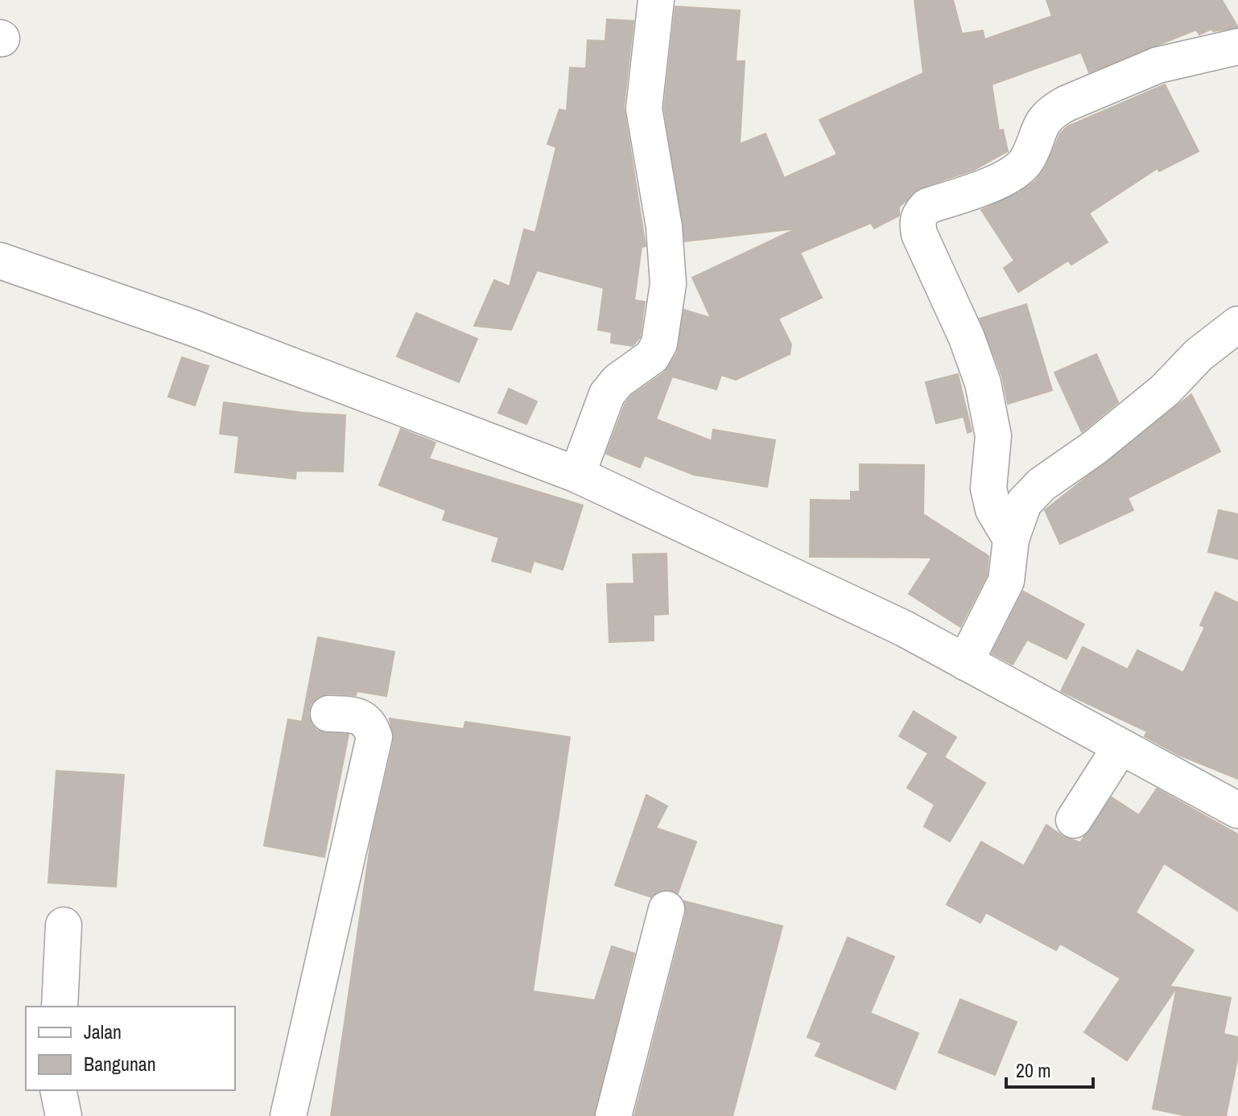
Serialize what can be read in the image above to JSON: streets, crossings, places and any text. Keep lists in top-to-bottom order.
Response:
{
  "legend": ["Jalan", "Bangunan"],
  "scale_bar": "20 m"
}
